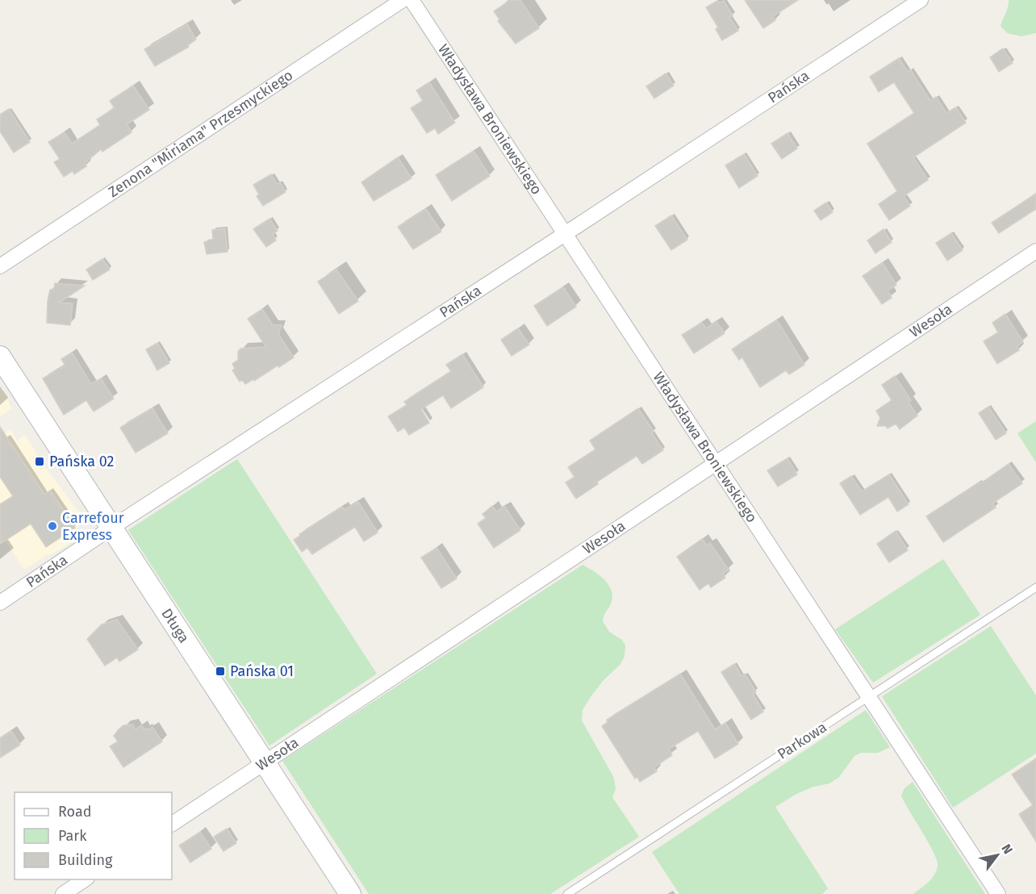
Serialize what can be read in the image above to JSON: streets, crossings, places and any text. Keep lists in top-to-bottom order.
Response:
{
  "streets": {
    "street": [
      "Pańska",
      "Władysława Broniewskiego",
      "Zenona \"Miriama\" Przesmyckiego",
      "Wesoła",
      "Długa"
    ],
    "lane": ["Parkowa"]
  },
  "crossings": [
    ["Pańska", "Władysława Broniewskiego"],
    ["Pańska", "Długa"],
    ["Władysława Broniewskiego", "Wesoła"],
    ["Władysława Broniewskiego", "Parkowa"],
    ["Wesoła", "Długa"]
  ],
  "places": {
    "transit": ["Pańska 02", "Pańska 01"],
    "other": ["Carrefour Express"]
  },
  "legend": ["Road", "Park", "Building"],
  "north": "top right"
}
